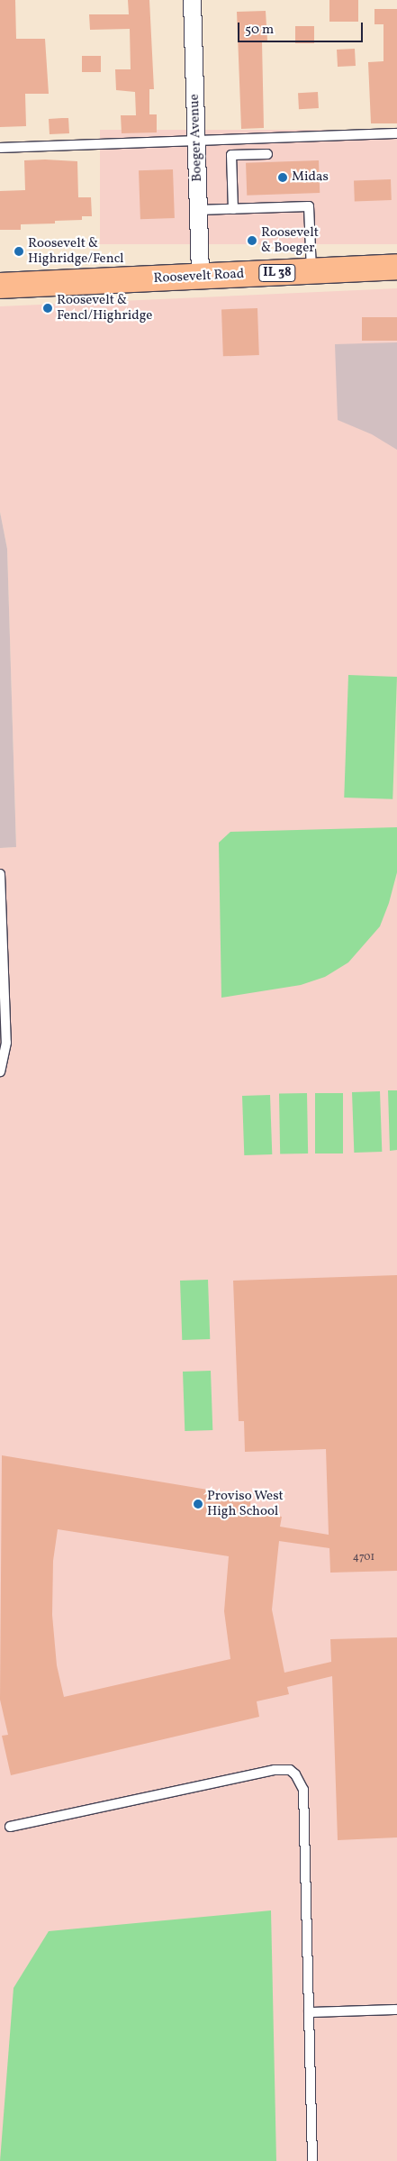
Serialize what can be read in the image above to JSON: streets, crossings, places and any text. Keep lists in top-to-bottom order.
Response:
{
  "streets": {
    "main road": ["IL 38", "Roosevelt Road"],
    "street": ["Boeger Avenue"]
  },
  "crossings": [
    ["Boeger Avenue", "Roosevelt Road"]
  ],
  "places": [
    "Midas",
    "Roosevelt & Boeger",
    "Roosevelt & Highridge/Fencl",
    "Roosevelt & Fencl/Highridge",
    "Proviso West High School"
  ],
  "house_numbers": ["4701"],
  "scale_bar": "50 m"
}
